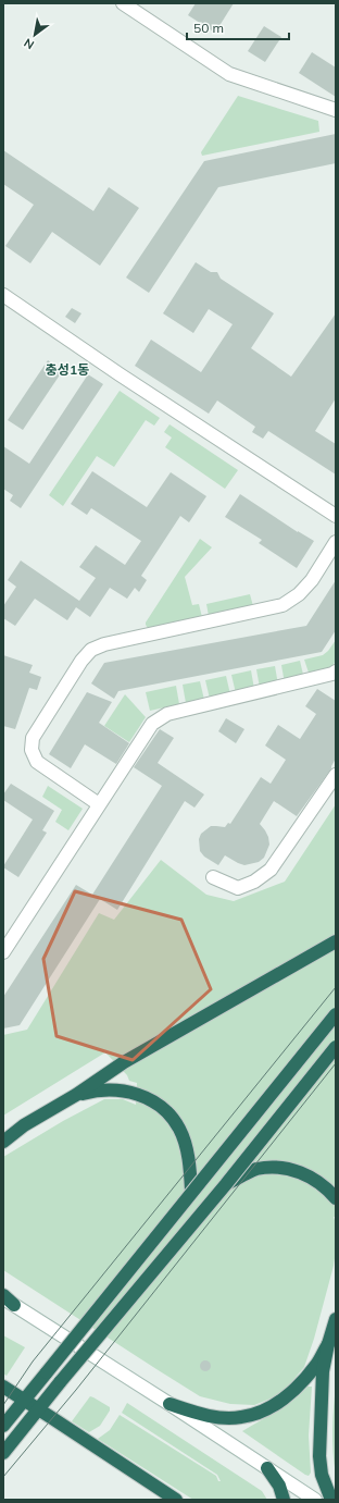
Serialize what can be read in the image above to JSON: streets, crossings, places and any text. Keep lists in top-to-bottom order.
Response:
{
  "districts": ["충성1동"],
  "scale_bar": "50 m",
  "north": "bottom left"
}
